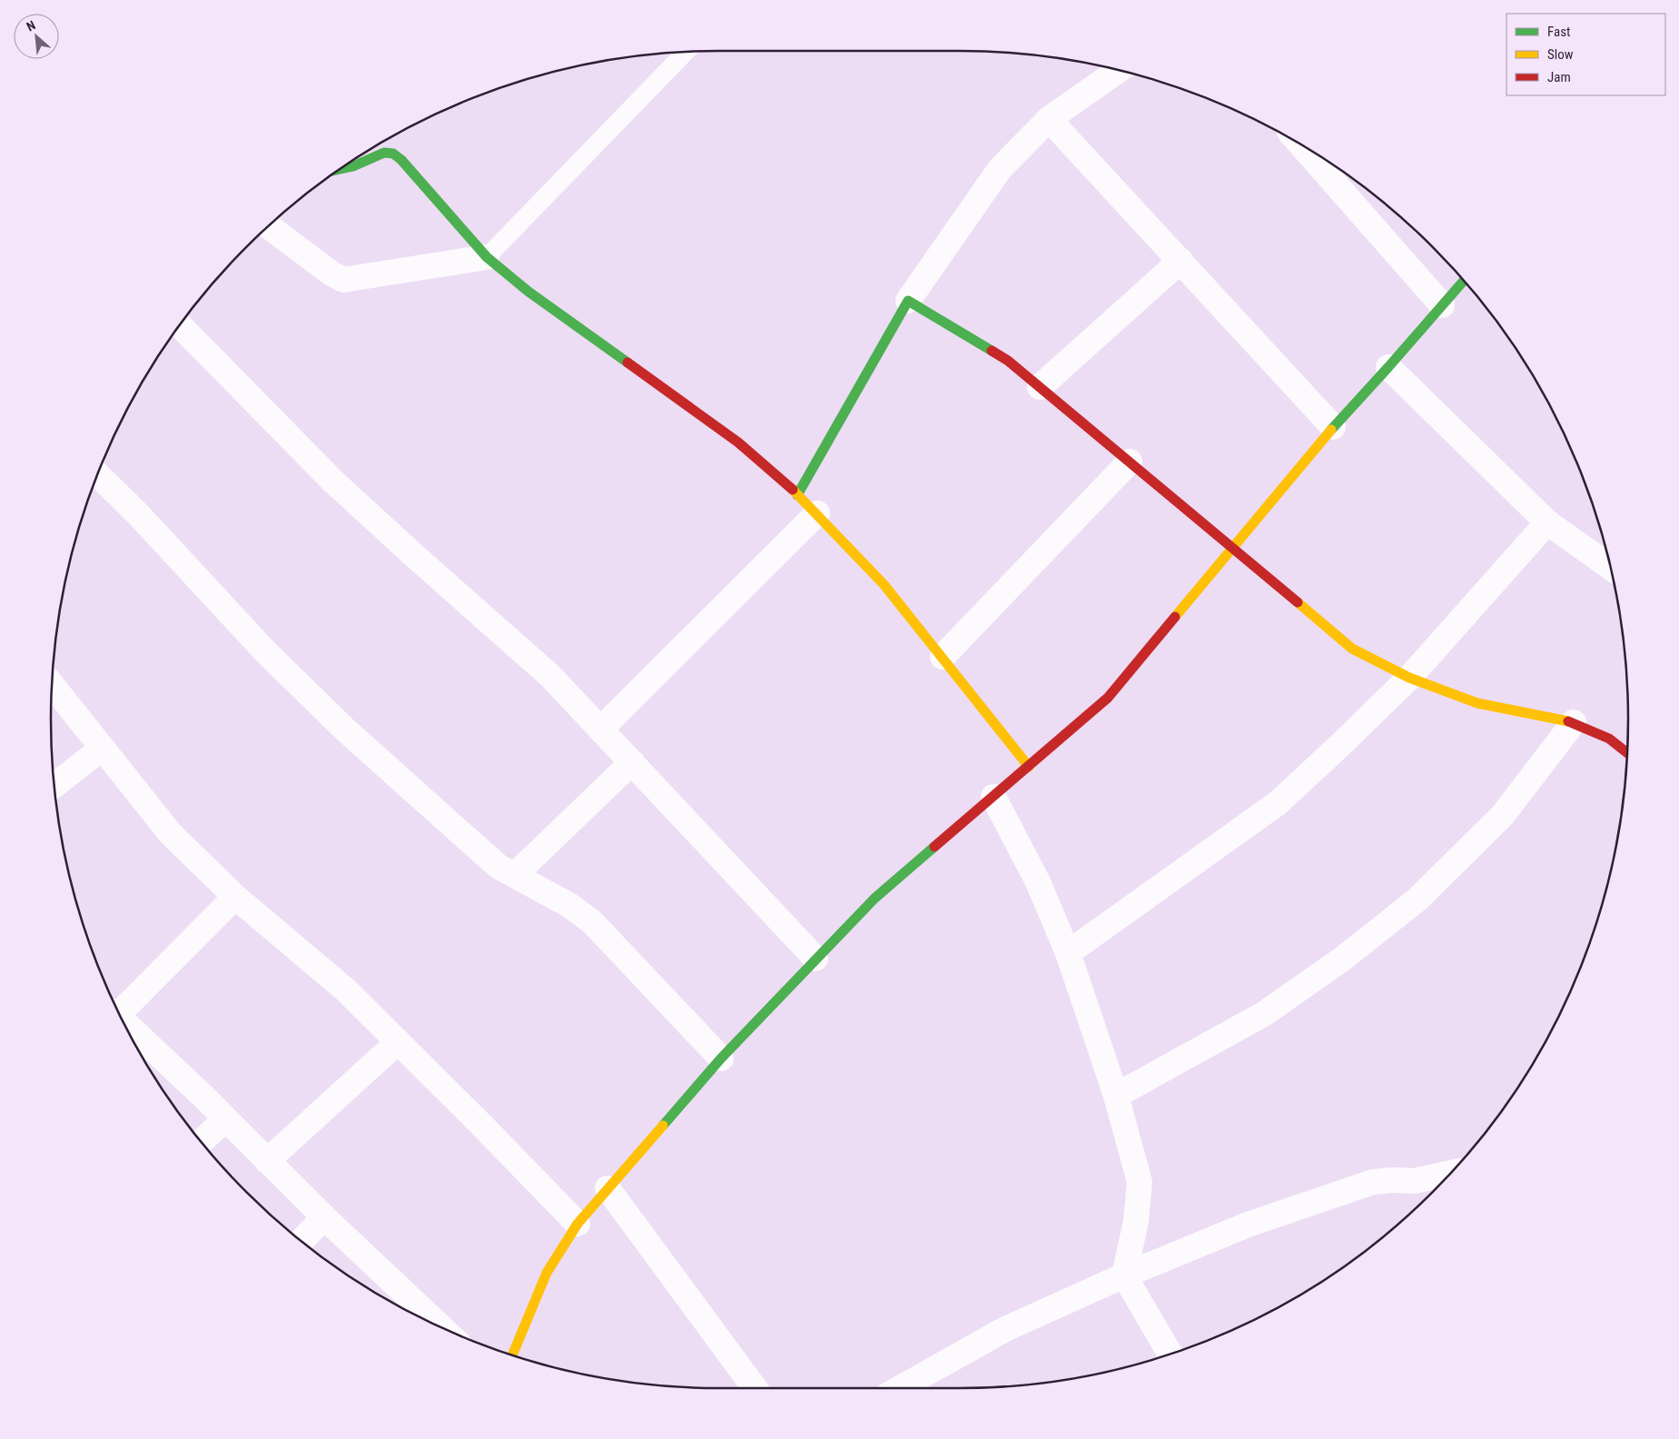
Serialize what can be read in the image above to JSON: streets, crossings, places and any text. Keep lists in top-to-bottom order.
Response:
{
  "legend": ["Fast", "Slow", "Jam"],
  "north": "top left"
}
